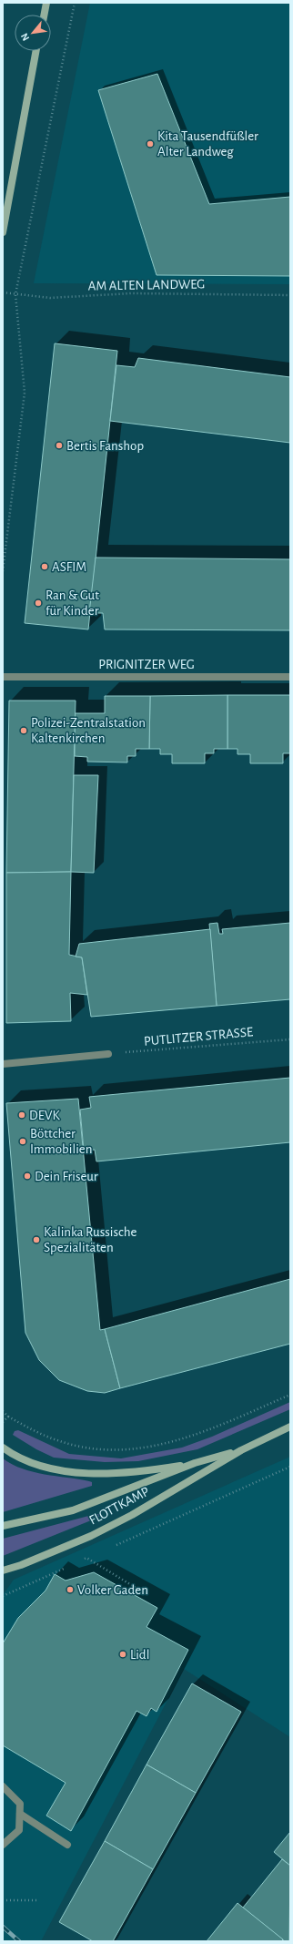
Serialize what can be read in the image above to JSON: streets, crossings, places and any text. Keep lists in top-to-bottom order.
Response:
{
  "streets": {
    "street": ["PRIGNITZER WEG", "FLOTTKAMP"],
    "path": ["AM ALTEN LANDWEG", "PUTLITZER STRASSE"]
  },
  "places": [
    "Kita Tausendfüßler Alter Landweg",
    "Bertis Fanshop",
    "ASFIM",
    "Ran & Gut für Kinder",
    "Polizei-Zentralstation Kaltenkirchen",
    "DEVK",
    "Böttcher Immobilien",
    "Dein Friseur",
    "Kalinka Russische Spezialitäten",
    "Volker Gaden",
    "Lidl"
  ],
  "north": "bottom left"
}
